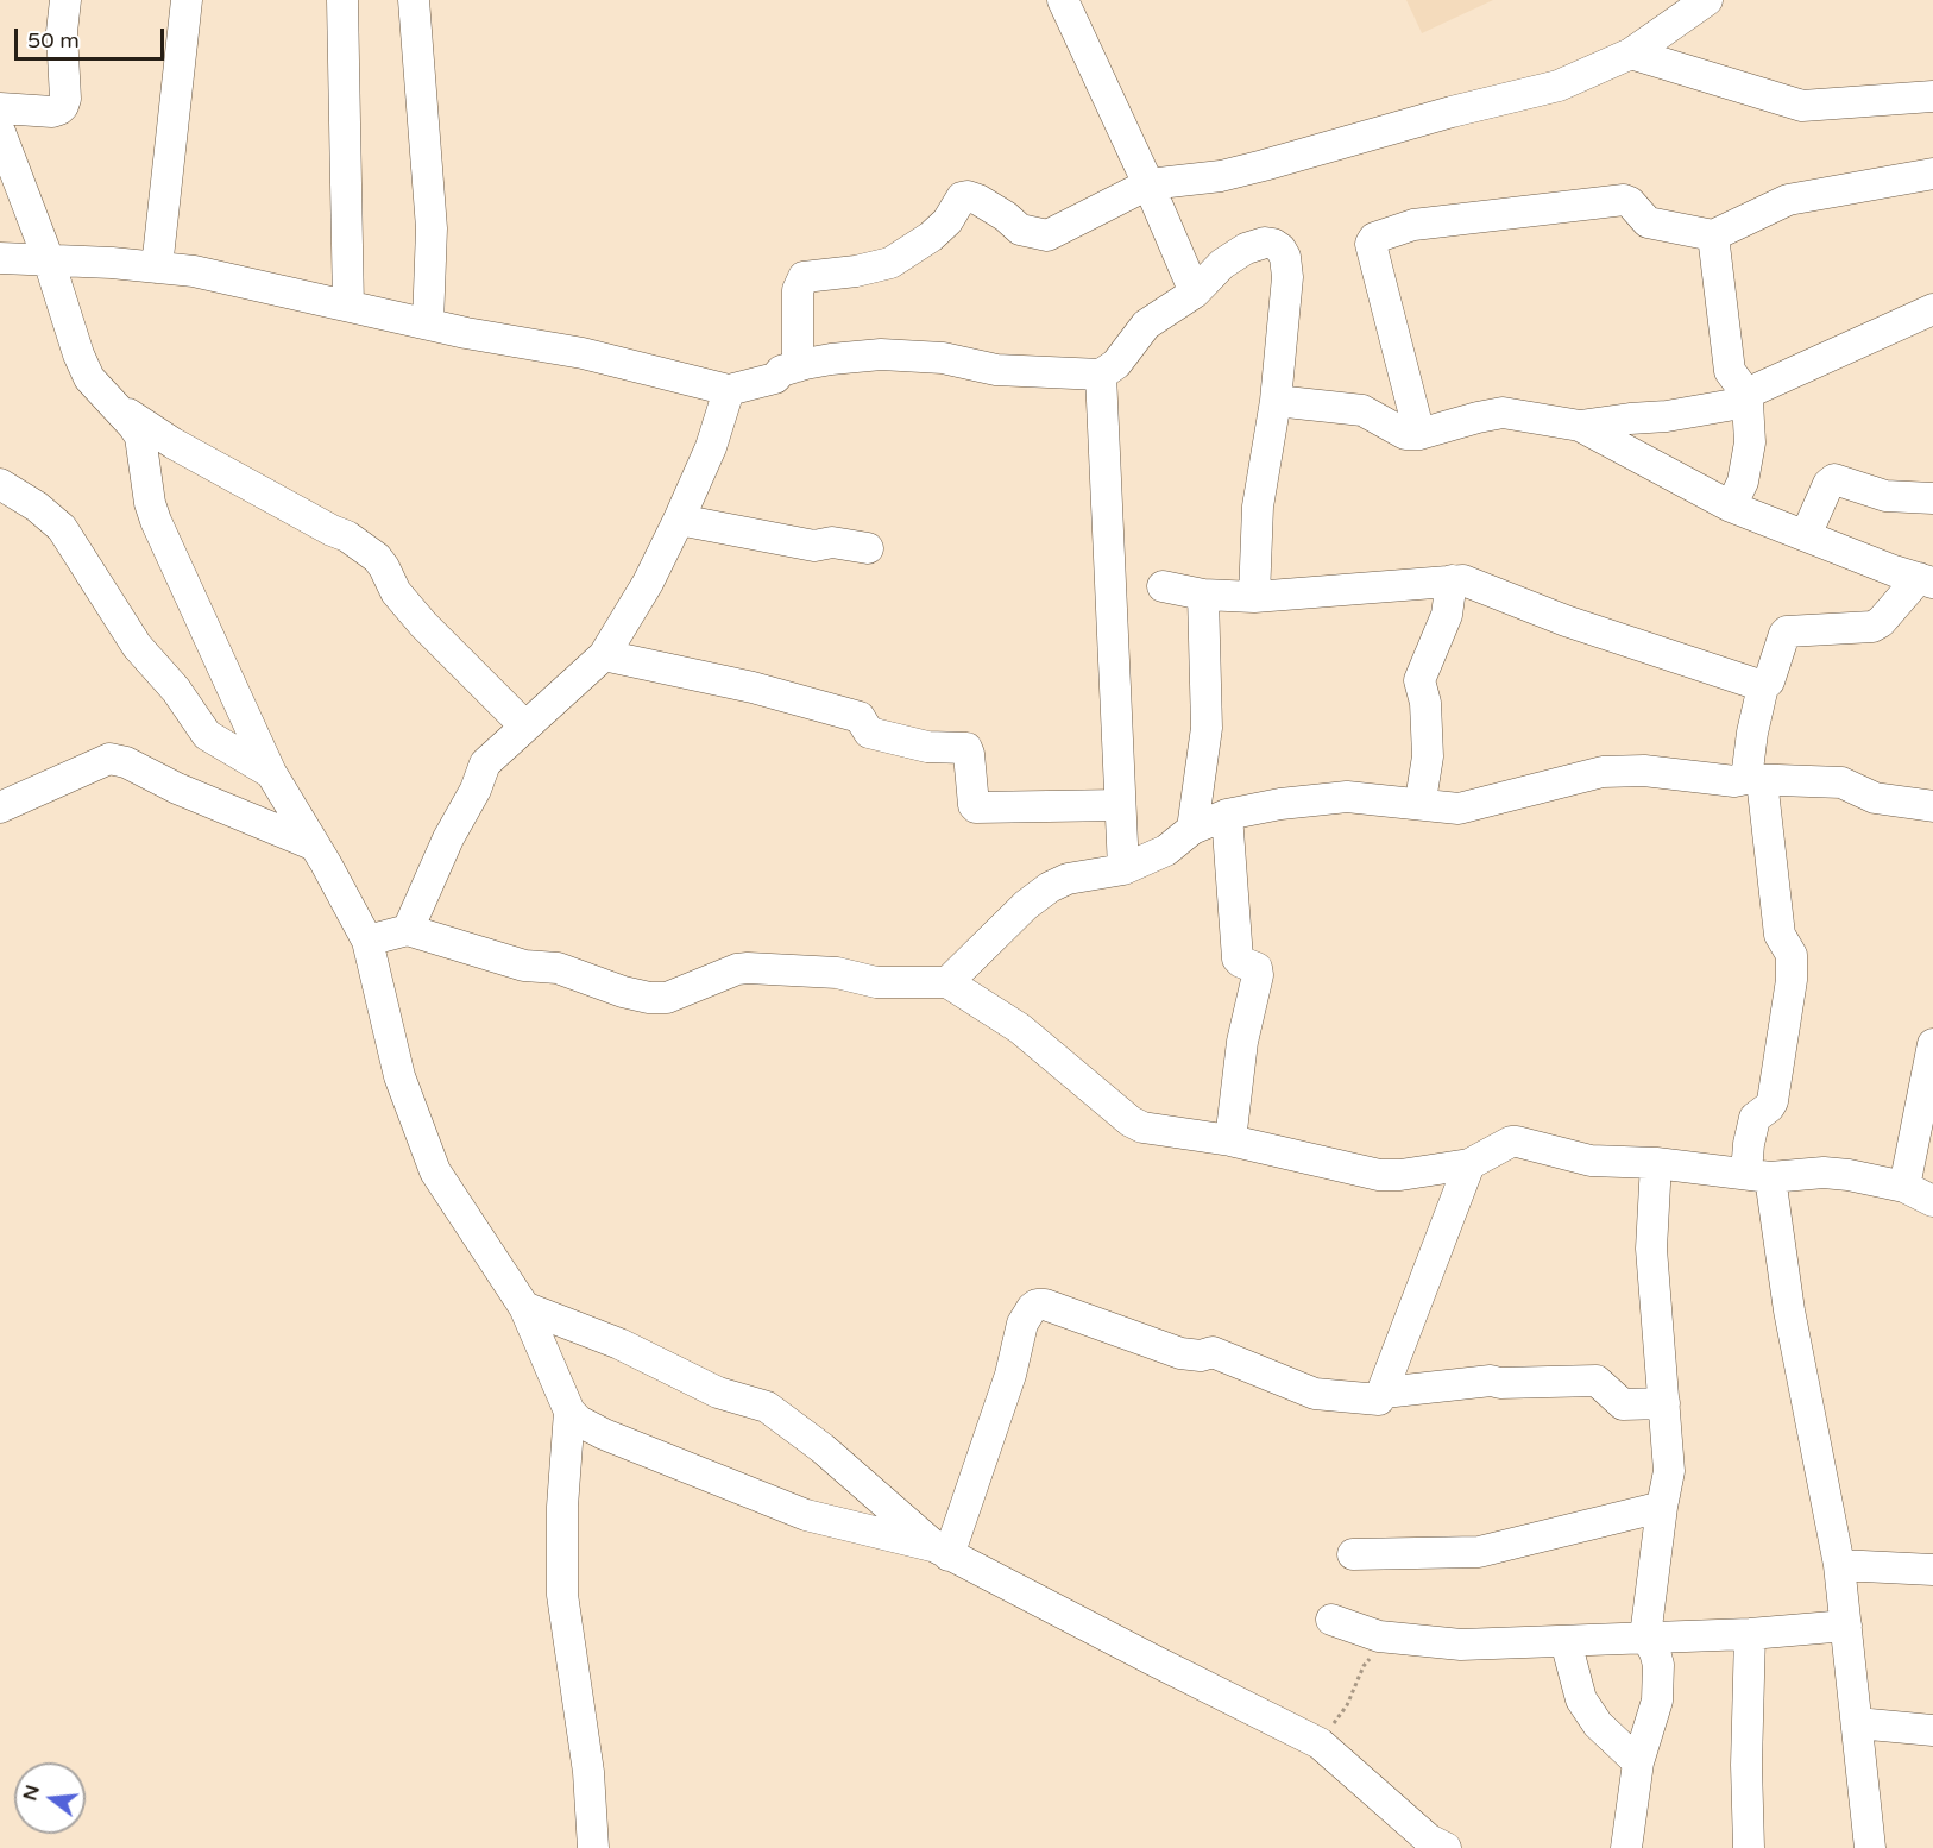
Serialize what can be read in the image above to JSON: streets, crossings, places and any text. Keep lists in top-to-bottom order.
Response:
{
  "scale_bar": "50 m",
  "north": "left"
}
